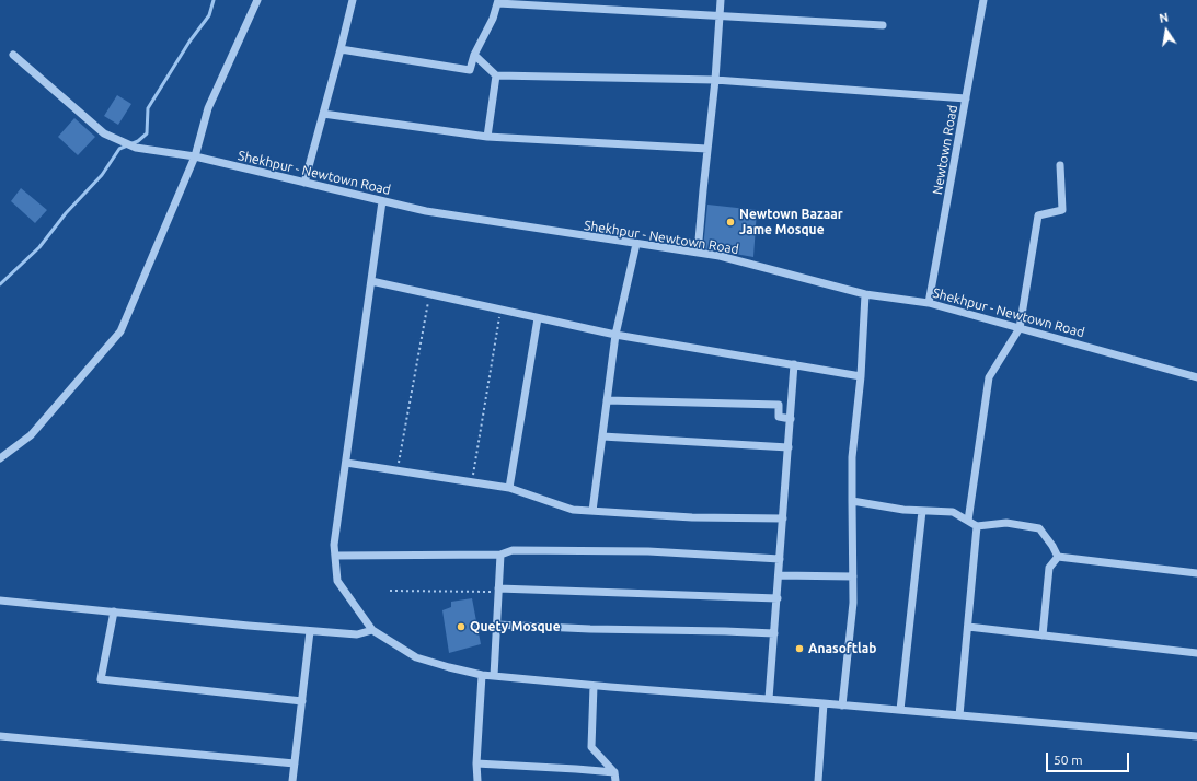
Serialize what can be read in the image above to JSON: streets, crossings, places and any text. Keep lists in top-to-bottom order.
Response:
{
  "streets": {
    "street": ["Newtown Road", "Shekhpur - Newtown Road"]
  },
  "crossings": [
    ["Newtown Road", "Shekhpur - Newtown Road"]
  ],
  "places": ["Newtown Bazaar Jame Mosque", "Quety Mosque", "Anasoftlab"],
  "scale_bar": "50 m",
  "north": "top"
}
